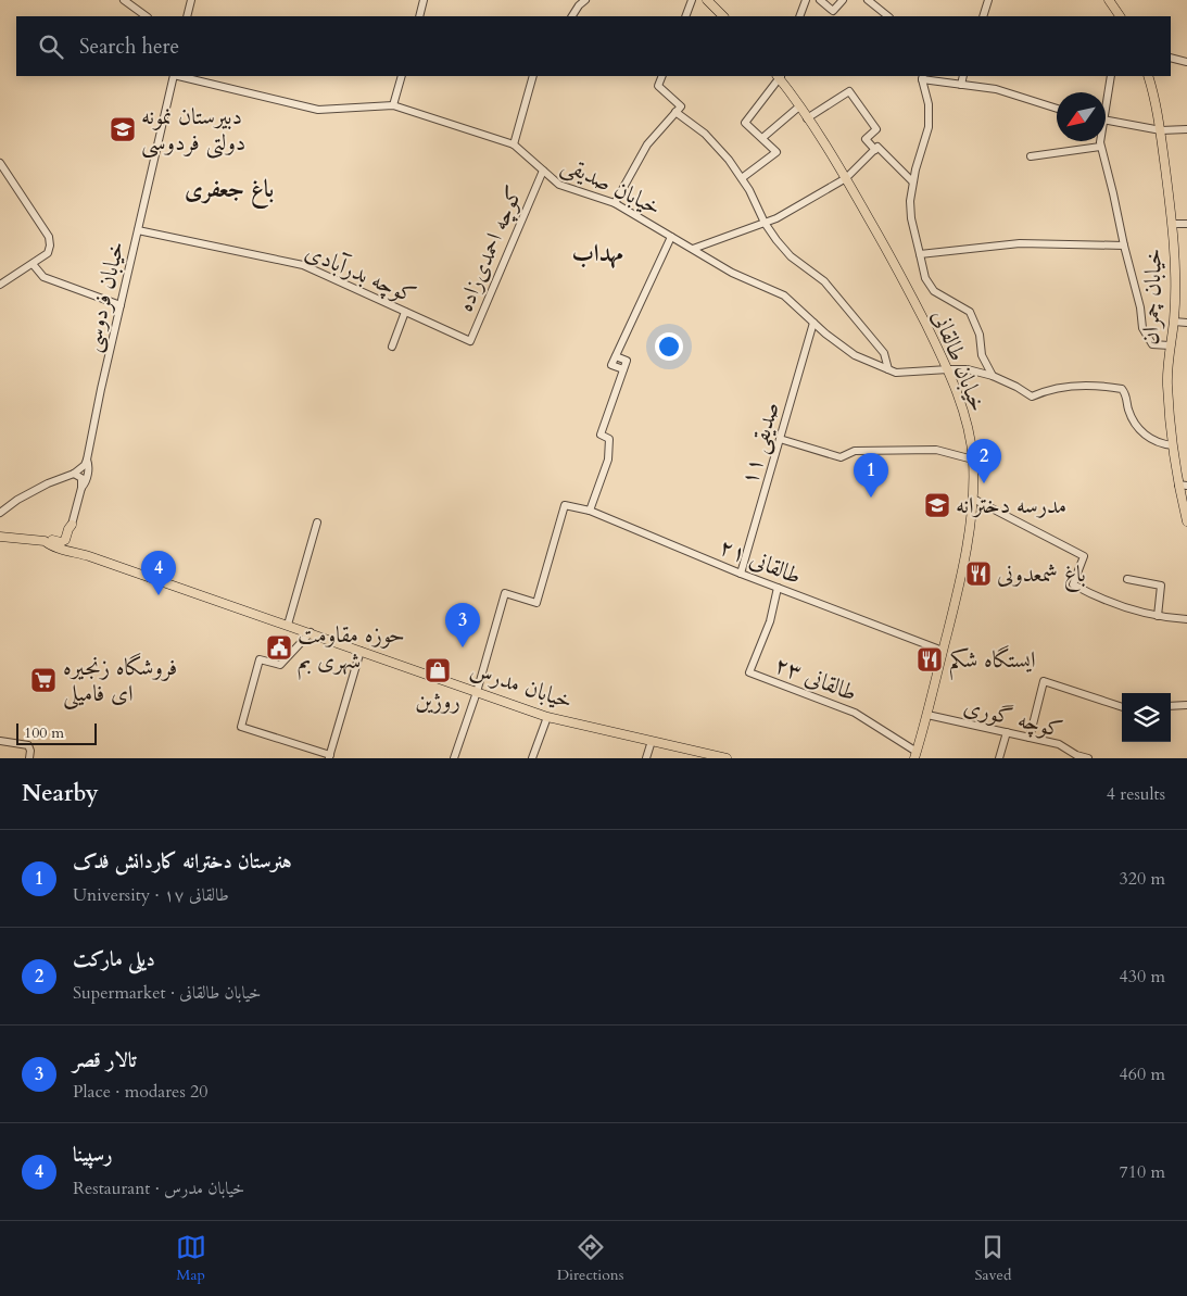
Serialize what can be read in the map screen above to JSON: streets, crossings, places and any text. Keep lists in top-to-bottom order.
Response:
{
  "streets": {
    "main road": ["خیابان چمران", "خیابان طالقانی", "خیابان مدرس"],
    "street": [
      "خیابان صدیقی",
      "کوچه احمدی‌زاده",
      "کوچه بدرآبادی",
      "خیابان فردوسی",
      "صدیقی ۱۱",
      "طالقانی ۲۱",
      "طالقانی ۲۳",
      "کوچه گوری"
    ]
  },
  "crossings": [
    ["خیابان صدیقی", "کوچه احمدی‌زاده"],
    ["خیابان صدیقی", "خیابان چمران"],
    ["خیابان صدیقی", "خیابان طالقانی"],
    ["خیابان صدیقی", "صدیقی ۱۱"],
    ["کوچه احمدی‌زاده", "کوچه بدرآبادی"],
    ["کوچه بدرآبادی", "خیابان فردوسی"],
    ["خیابان طالقانی", "طالقانی ۲۱"],
    ["خیابان طالقانی", "طالقانی ۲۳"],
    ["خیابان طالقانی", "کوچه گوری"],
    ["صدیقی ۱۱", "طالقانی ۲۱"],
    ["طالقانی ۲۱", "طالقانی ۲۳"],
    ["طالقانی ۲۱", "خیابان مدرس"]
  ],
  "districts": ["باغ جعفری", "مهداب"],
  "places": {
    "school or university": ["دبیرستان نمونه دولتی فردوسی", "مدرسه دخترانه"],
    "restaurant": ["باغ شمعدونی", "ایستگاه شکم"],
    "public building": ["حوزه مقاومت شهری بم"],
    "shop": ["روژین"],
    "supermarket": ["فروشگاه زنجیره ای فامیلی"]
  },
  "scale_bar": "100 m",
  "north": "bottom left",
  "page": {
    "search": "Search here",
    "pins": [
      "2",
      "1",
      "4",
      "3"
    ],
    "scale": "100 m",
    "heading": ["Nearby", "4 results"],
    "list": [
      {
        "mark": "1",
        "name": "هنرستان دخترانه کاردانش فدک",
        "note": "University · طالقانی ۱۷",
        "value": "320 m"
      },
      {
        "mark": "2",
        "name": "دیلی مارکت",
        "note": "Supermarket · خیابان طالقانی",
        "value": "430 m"
      },
      {
        "mark": "3",
        "name": "تالار قصر",
        "note": "Place · modares 20",
        "value": "460 m"
      },
      {
        "mark": "4",
        "name": "رسپینا",
        "note": "Restaurant · خیابان مدرس",
        "value": "710 m"
      }
    ],
    "nav": ["Map", "Directions", "Saved"]
  }
}
